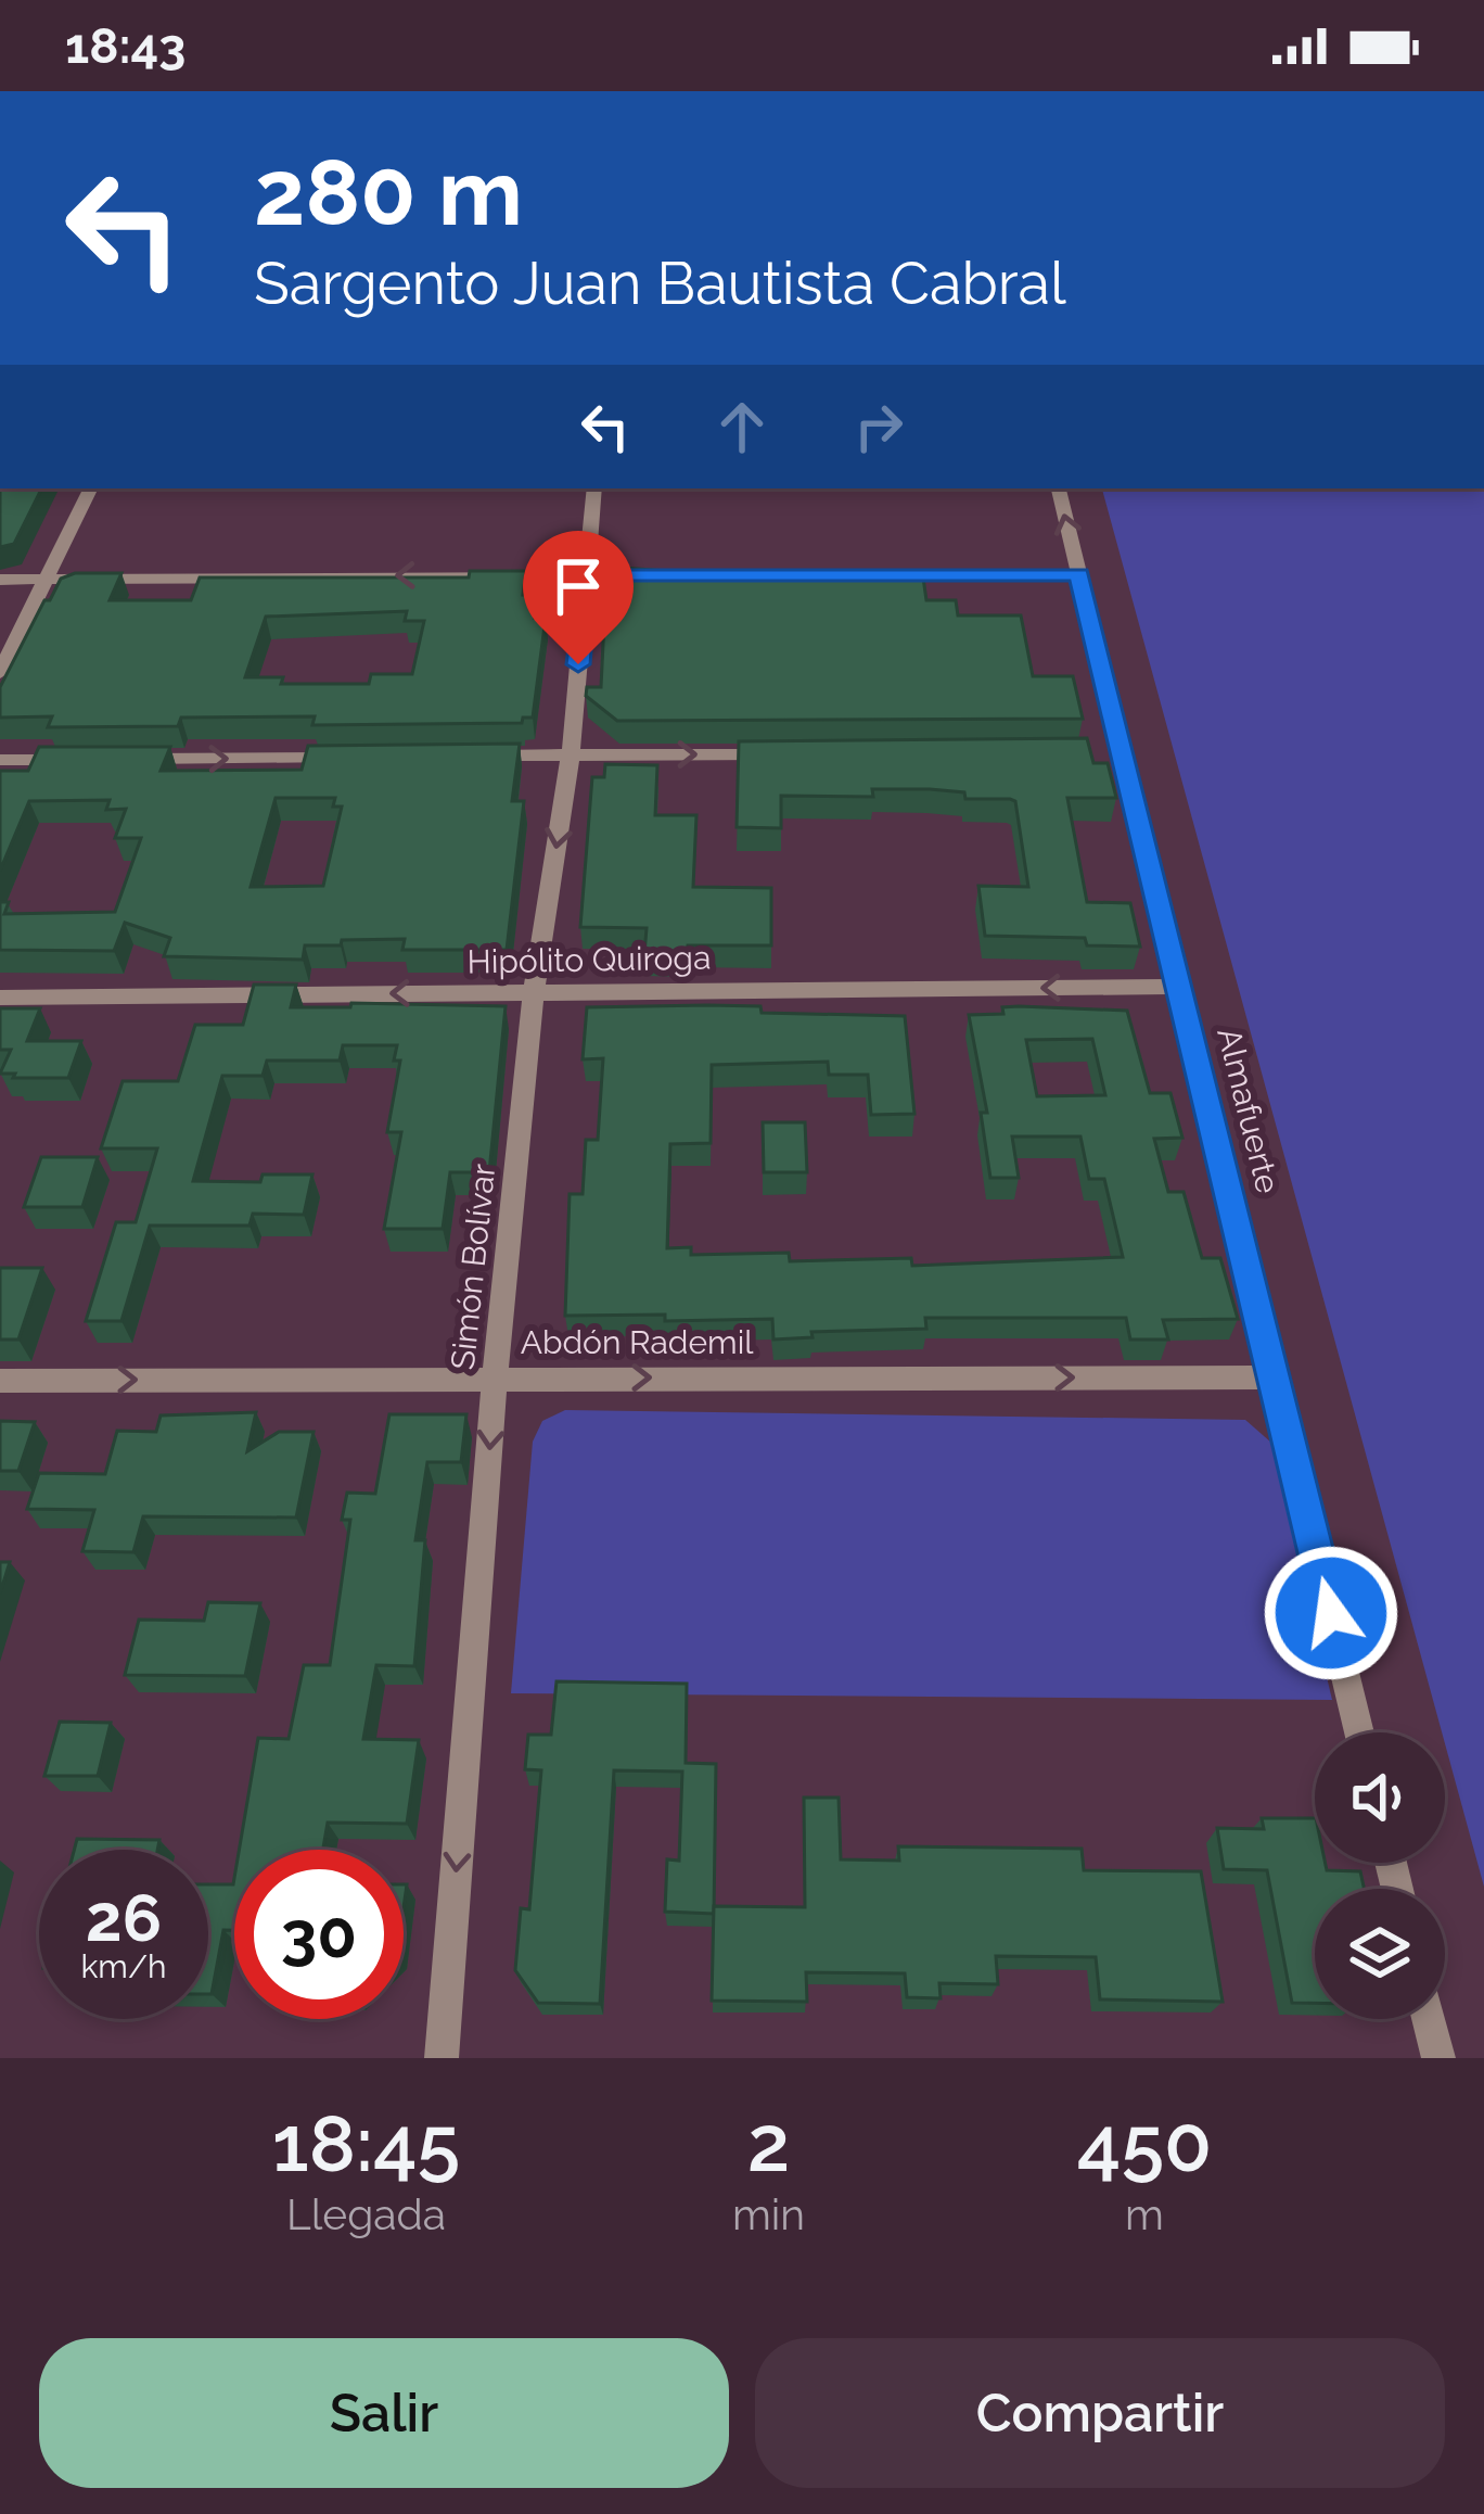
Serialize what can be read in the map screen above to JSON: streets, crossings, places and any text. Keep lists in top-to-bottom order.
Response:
{
  "streets": {
    "street": [
      "Hipólito Quiroga",
      "Almafuerte",
      "Simón Bolívar",
      "Abdón Rademil"
    ]
  },
  "crossings": [
    ["Hipólito Quiroga", "Almafuerte"],
    ["Hipólito Quiroga", "Simón Bolívar"],
    ["Almafuerte", "Abdón Rademil"],
    ["Simón Bolívar", "Abdón Rademil"]
  ],
  "one_way": ["Hipólito Quiroga", "Simón Bolívar", "Abdón Rademil"],
  "page": {
    "status": "18:43",
    "turn": ["280 m", "Sargento Juan Bautista Cabral"],
    "speed": "26 km/h",
    "limit": "30",
    "eta": [
      "18:45",
      "Llegada",
      "2",
      "min",
      "450",
      "m"
    ],
    "buttons": ["Salir", "Compartir"]
  }
}
